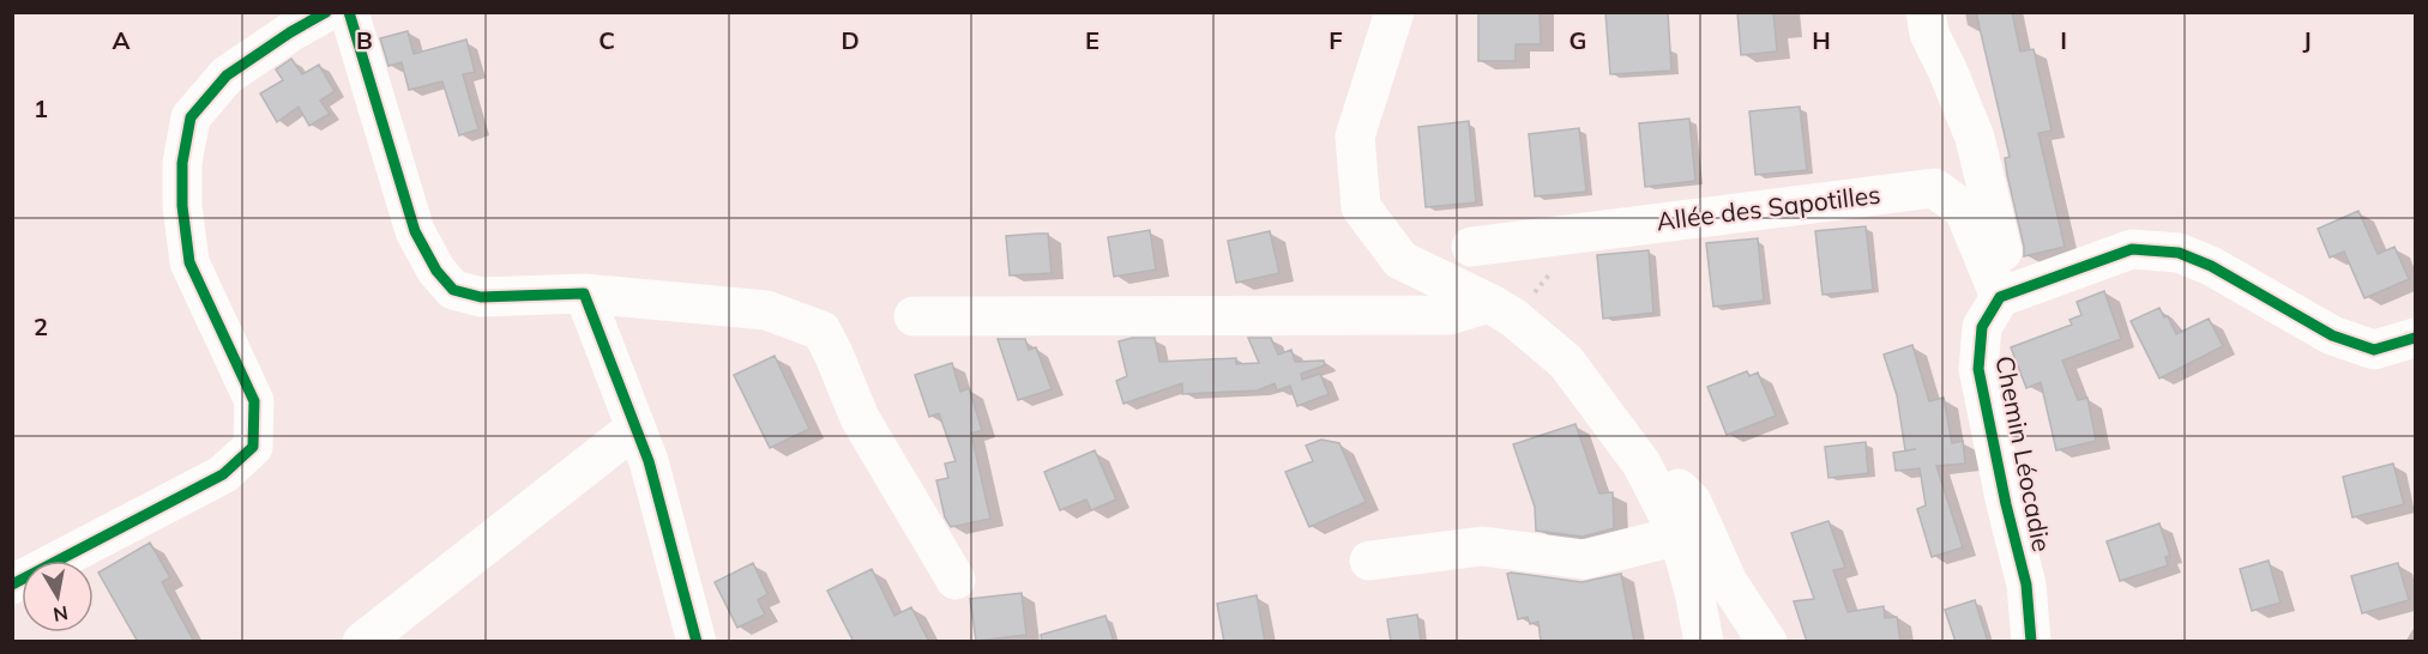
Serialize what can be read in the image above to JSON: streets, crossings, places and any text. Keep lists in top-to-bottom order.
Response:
{
  "streets": {
    "street": ["Allée des Sapotilles", "Chemin Léocadie"]
  },
  "crossings": [
    ["Allée des Sapotilles", "Chemin Léocadie"]
  ],
  "north": "bottom",
  "grid": {
    "columns": [
      "A",
      "B",
      "C",
      "D",
      "E",
      "F",
      "G",
      "H",
      "I",
      "J"
    ],
    "rows": ["1", "2"]
  }
}
